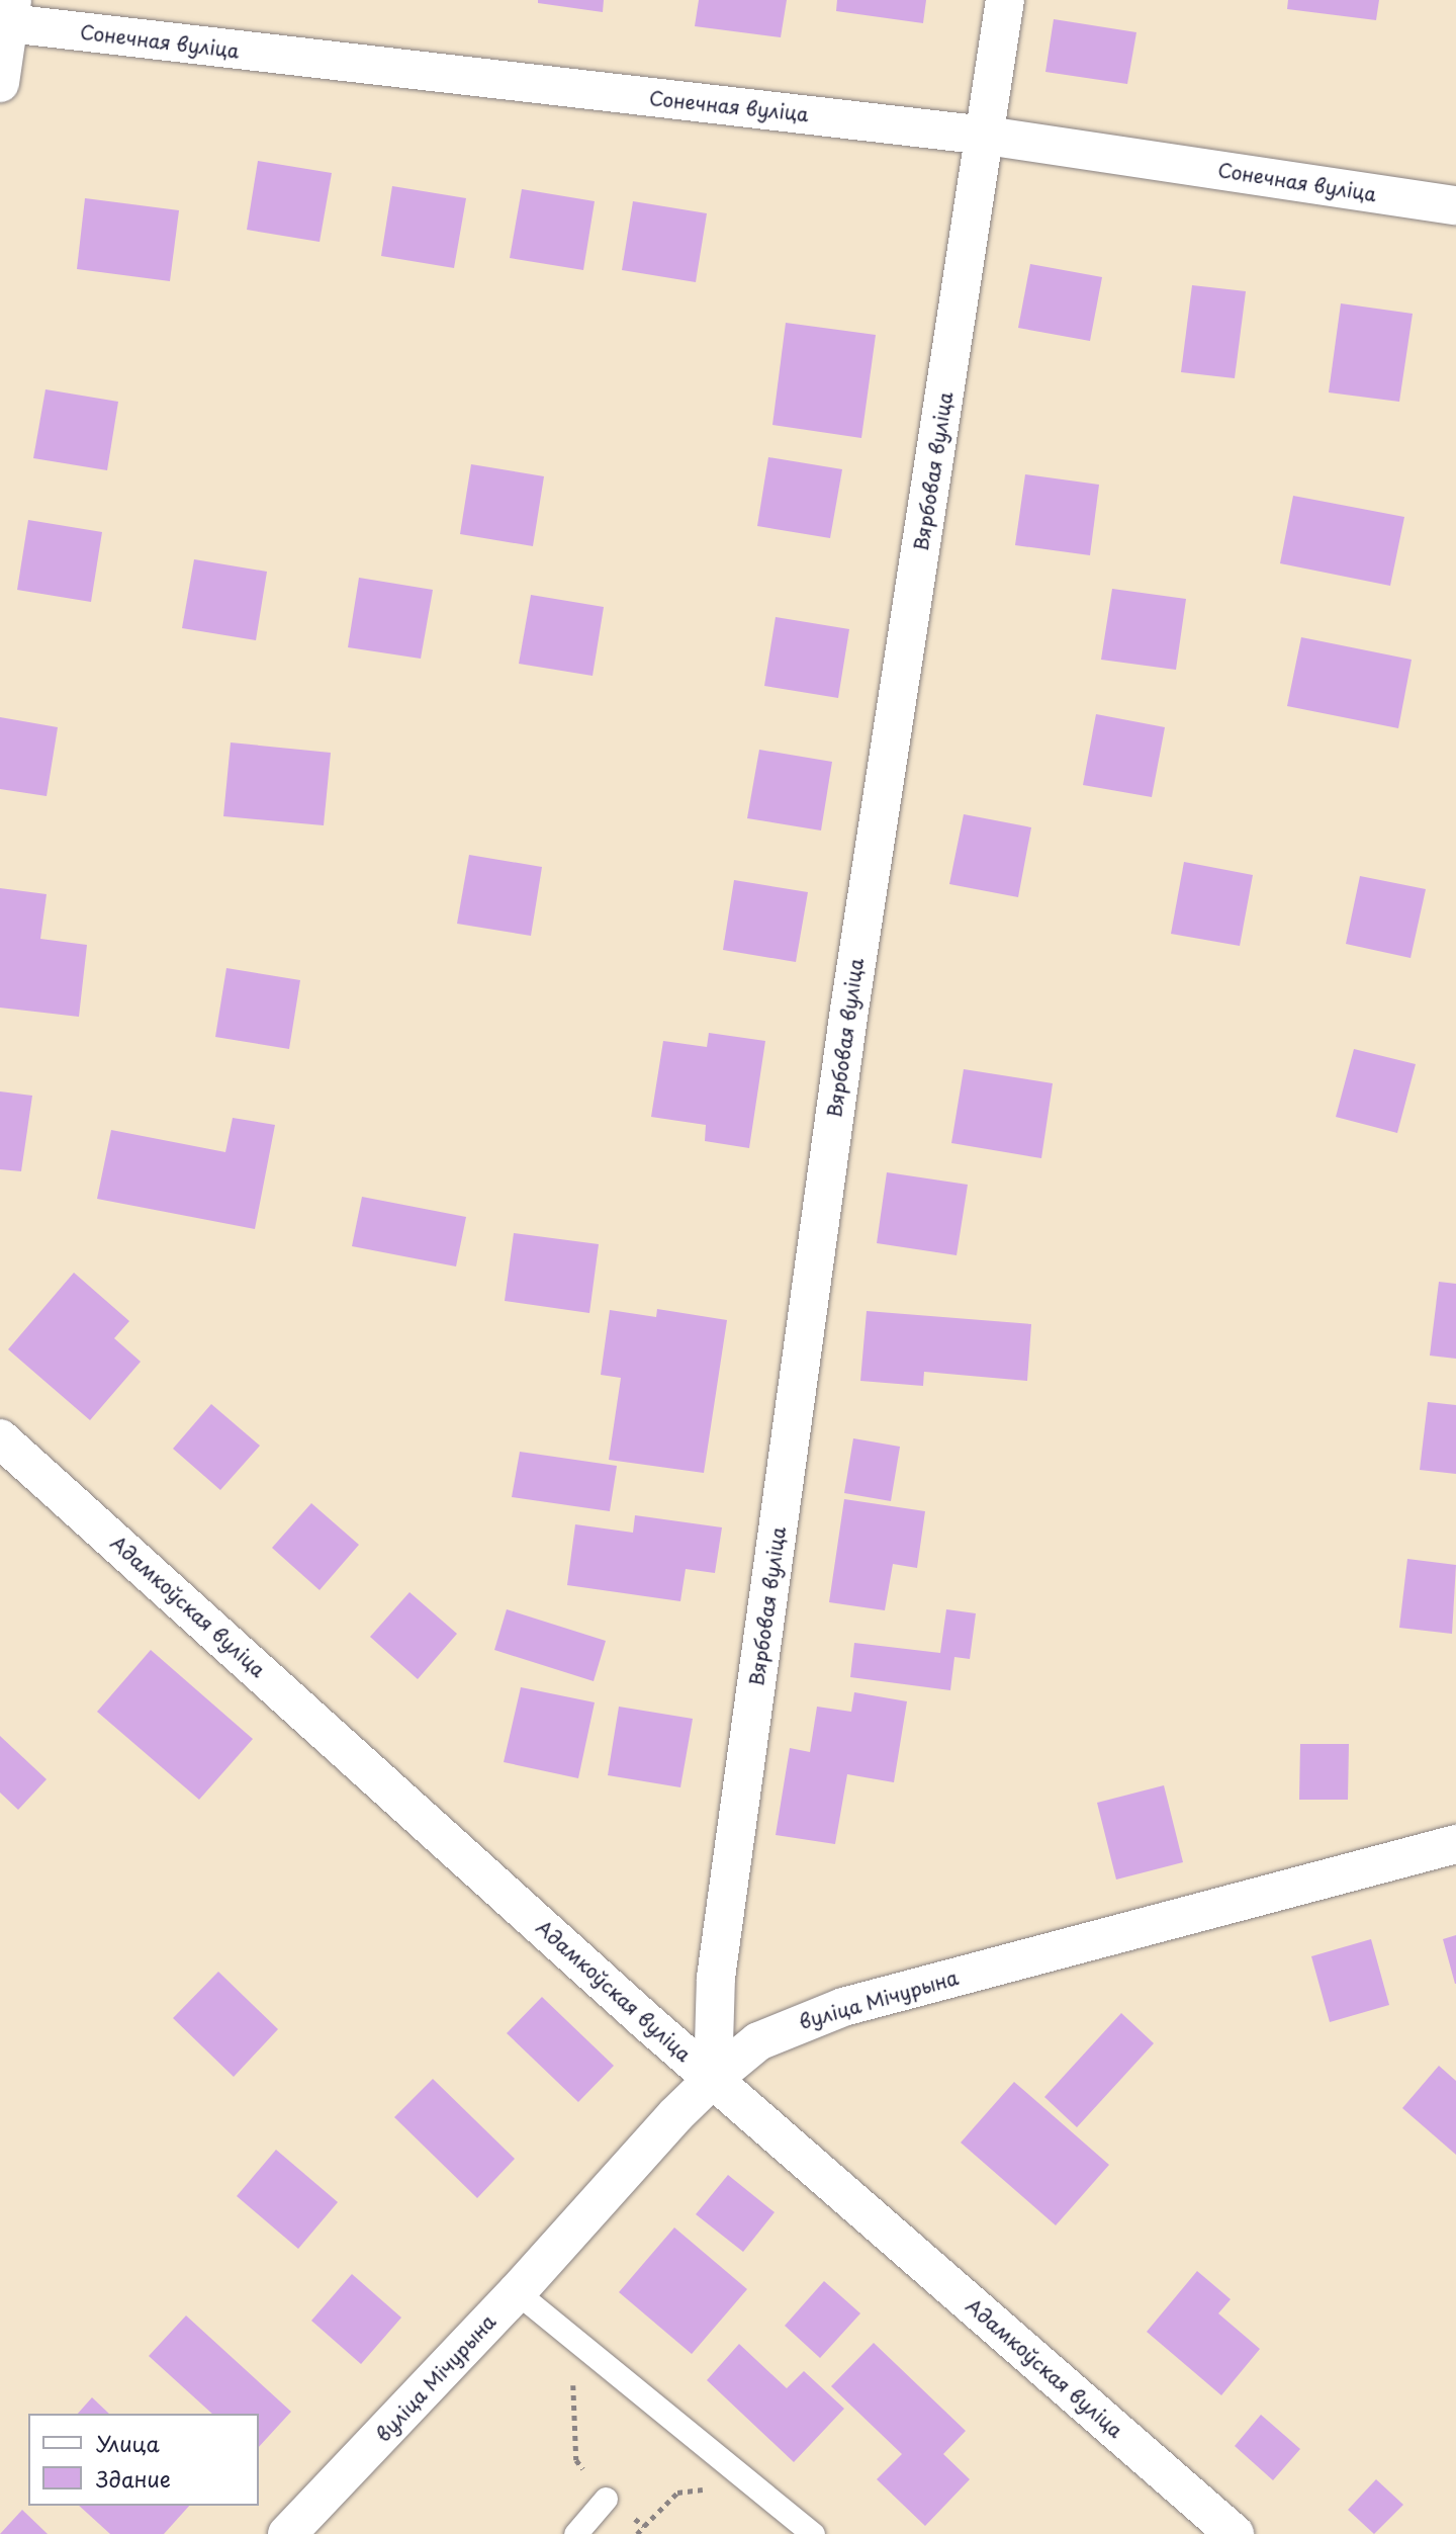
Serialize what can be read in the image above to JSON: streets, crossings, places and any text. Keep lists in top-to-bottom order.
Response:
{
  "streets": {
    "street": [
      "Сонечная вуліца",
      "Вярбовая вуліца",
      "Адамкоўская вуліца",
      "вуліца Мічурына"
    ]
  },
  "crossings": [
    ["Сонечная вуліца", "Вярбовая вуліца"],
    ["Вярбовая вуліца", "Адамкоўская вуліца"],
    ["Вярбовая вуліца", "вуліца Мічурына"],
    ["Адамкоўская вуліца", "вуліца Мічурына"]
  ],
  "legend": ["Улица", "Здание"]
}
